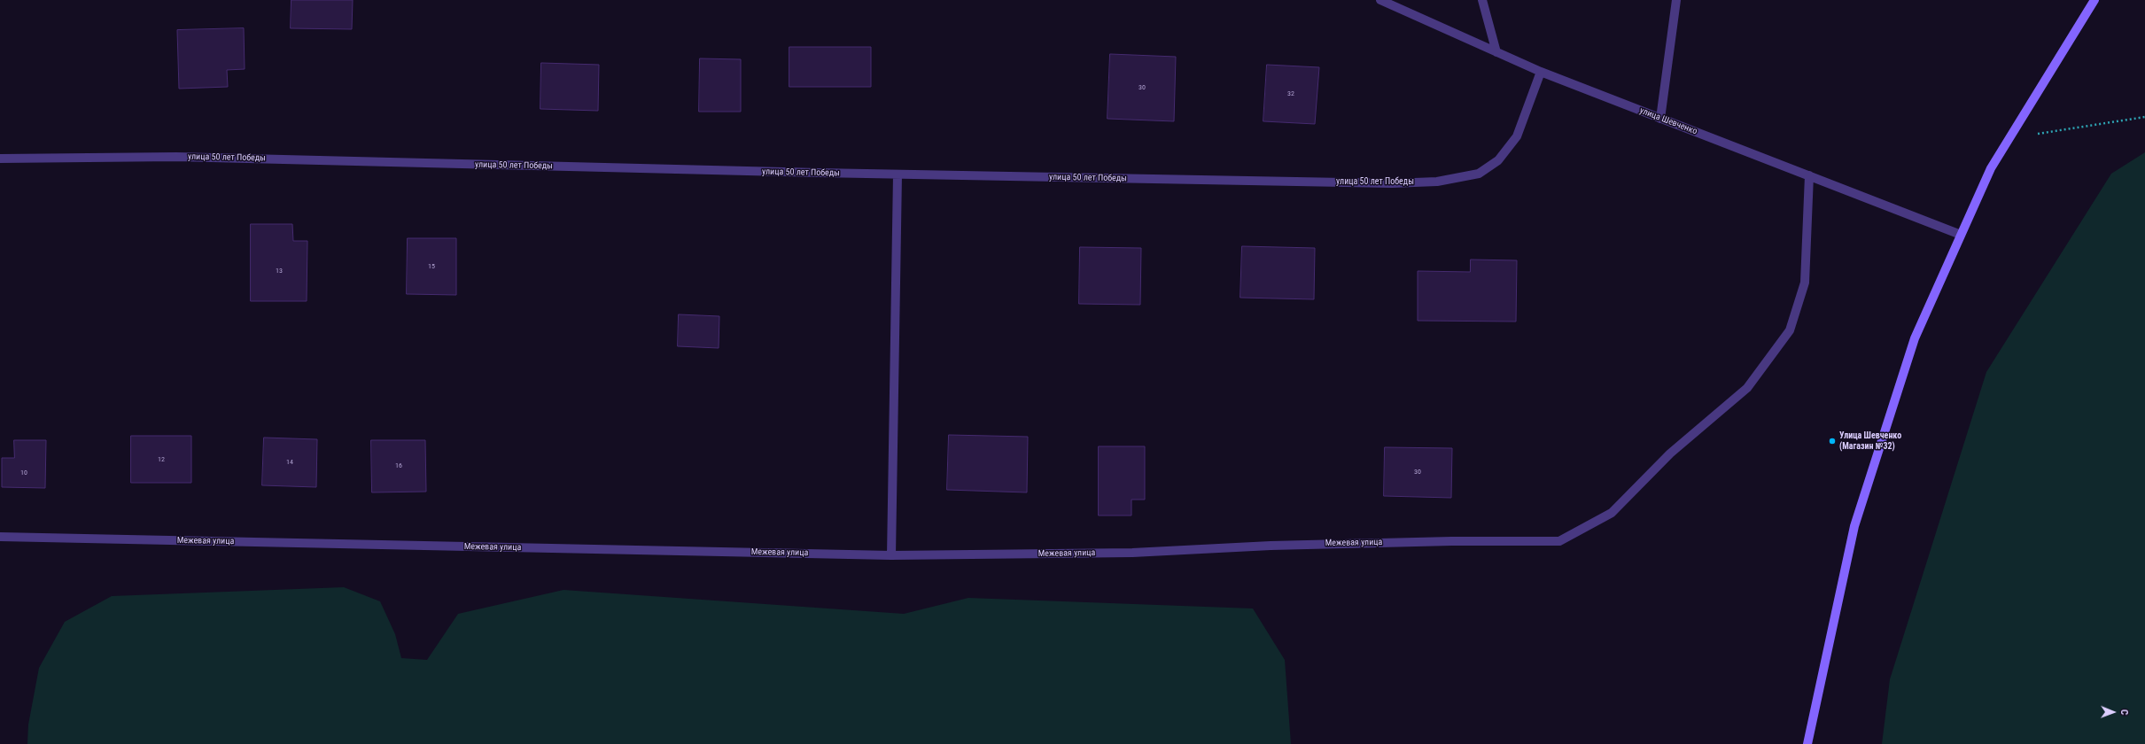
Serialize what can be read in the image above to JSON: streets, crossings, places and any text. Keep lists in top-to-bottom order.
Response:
{
  "streets": {
    "street": ["улица Шевченко", "улица 50 лет Победы", "Межевая улица"]
  },
  "crossings": [
    ["улица Шевченко", "улица 50 лет Победы"],
    ["улица Шевченко", "Межевая улица"]
  ],
  "places": ["Улица Шевченко (Магазин №32)"],
  "house_numbers": [
    "30",
    "32",
    "15",
    "13",
    "12",
    "14",
    "16",
    "30",
    "10"
  ],
  "north": "right"
}
